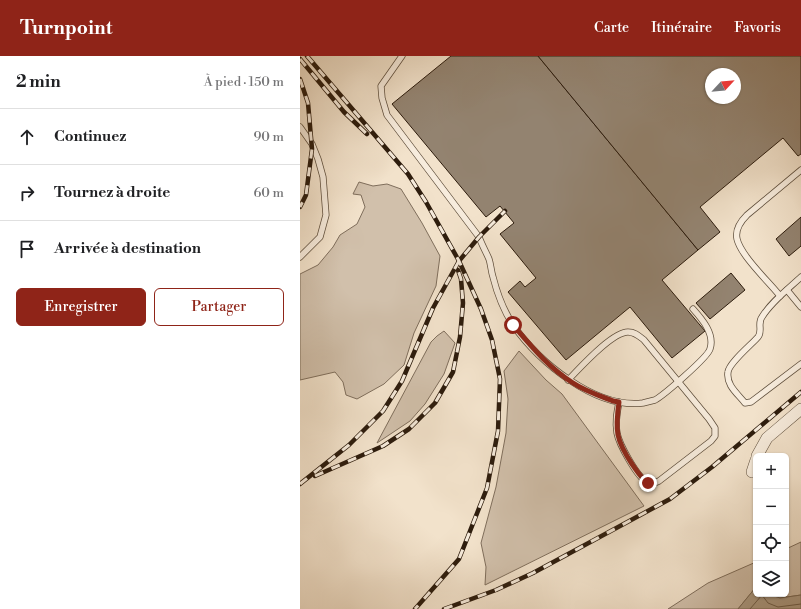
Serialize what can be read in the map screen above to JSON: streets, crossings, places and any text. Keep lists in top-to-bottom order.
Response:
{
  "north": "top right",
  "page": {
    "header": "Turnpoint",
    "nav": ["Carte", "Itinéraire", "Favoris"],
    "heading": ["2 min", "À pied · 150 m"],
    "list": [
      ["Continuez", "90 m"],
      ["Tournez à droite", "60 m"],
      "Arrivée à destination"
    ],
    "buttons": ["Enregistrer", "Partager"],
    "map_buttons": ["+", "−"]
  }
}
